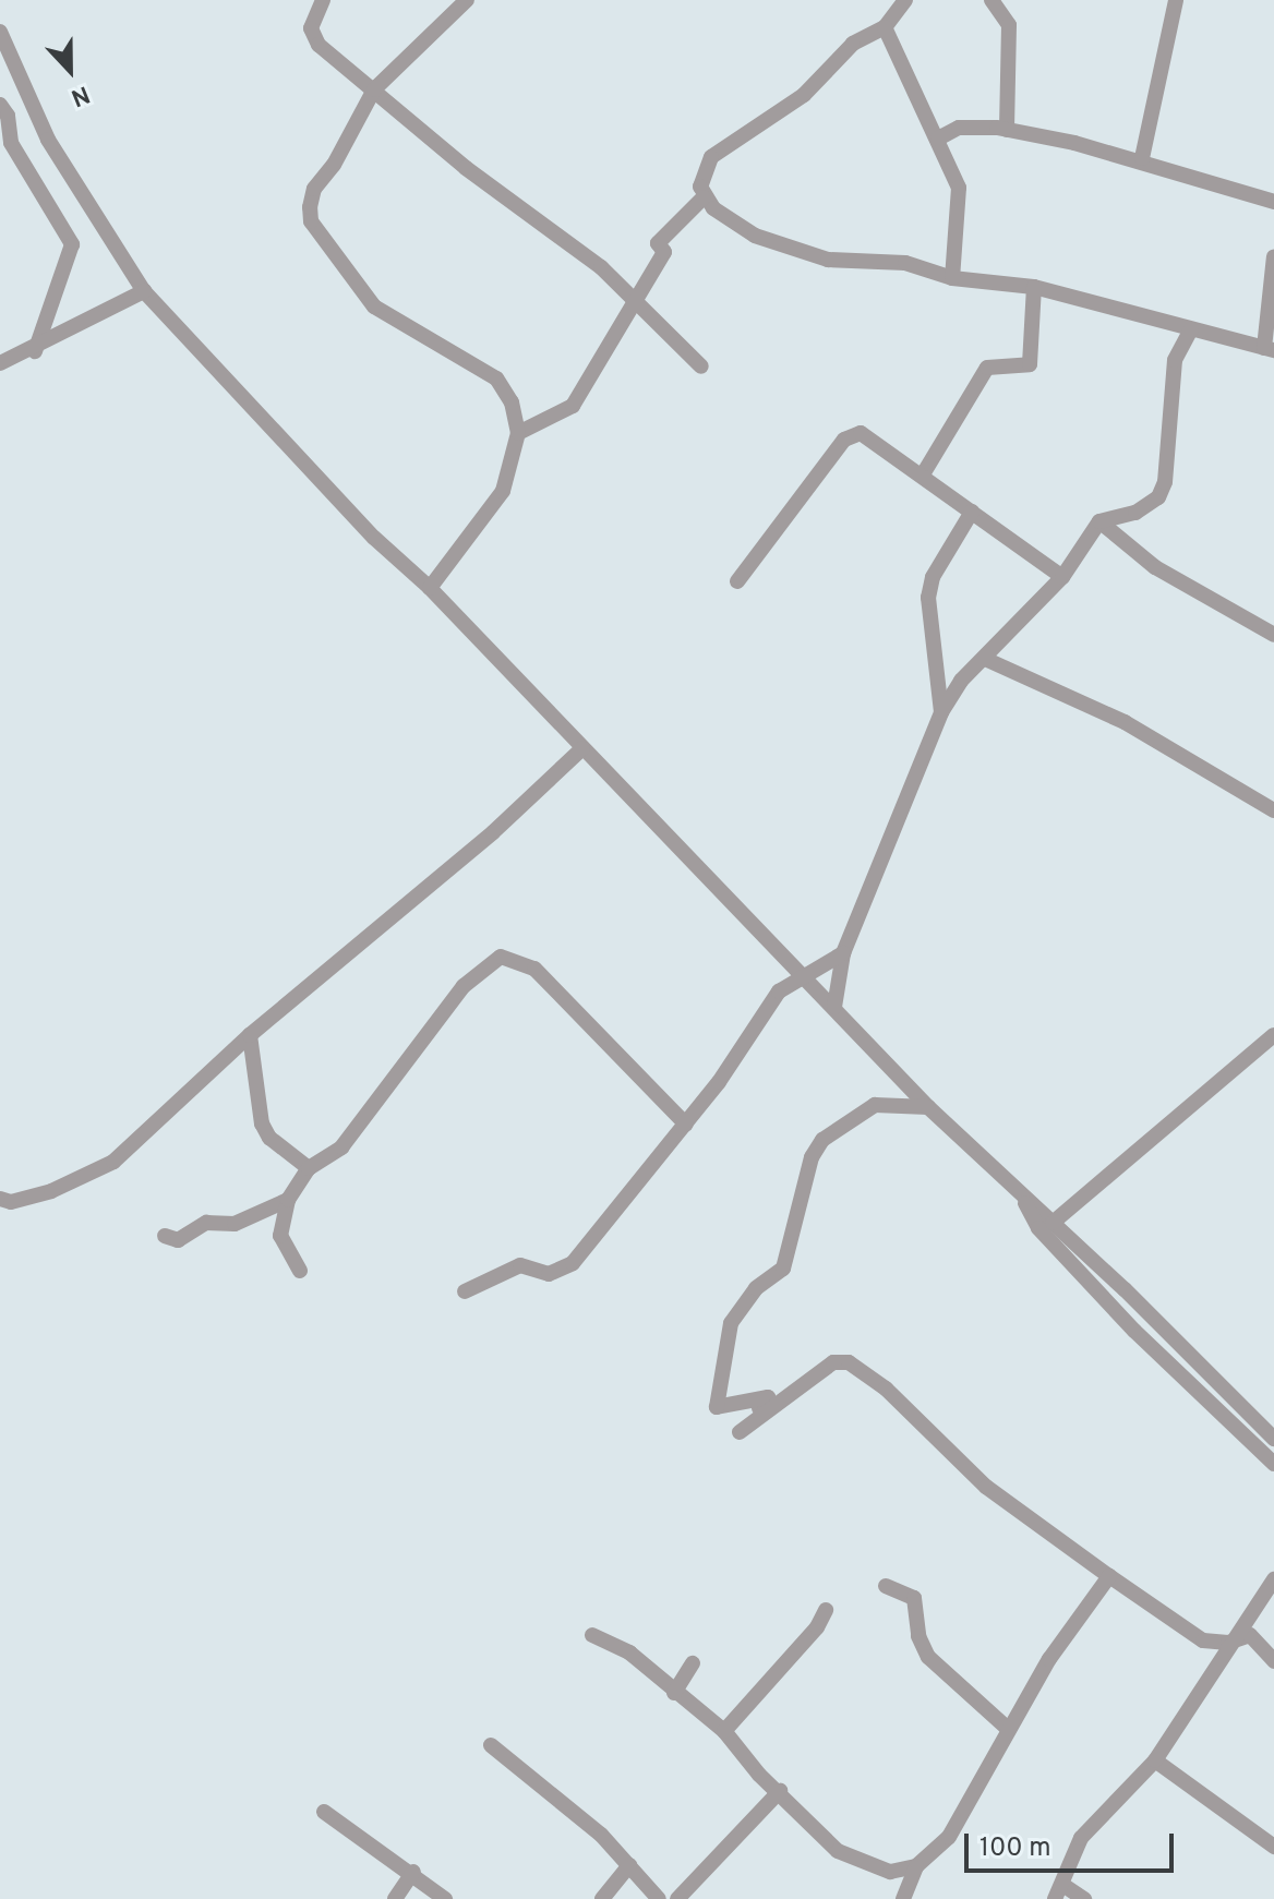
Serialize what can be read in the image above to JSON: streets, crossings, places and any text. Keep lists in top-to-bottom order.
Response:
{
  "scale_bar": "100 m",
  "north": "bottom"
}
